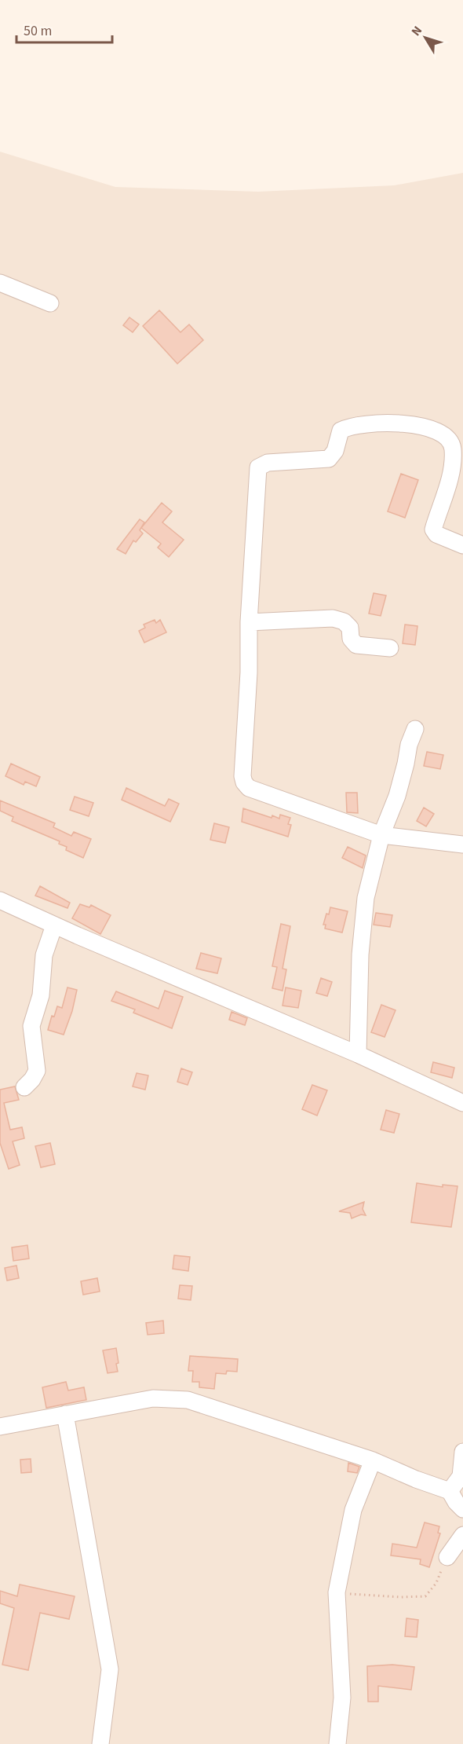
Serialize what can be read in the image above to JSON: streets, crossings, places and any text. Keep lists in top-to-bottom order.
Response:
{
  "scale_bar": "50 m",
  "north": "top left"
}
